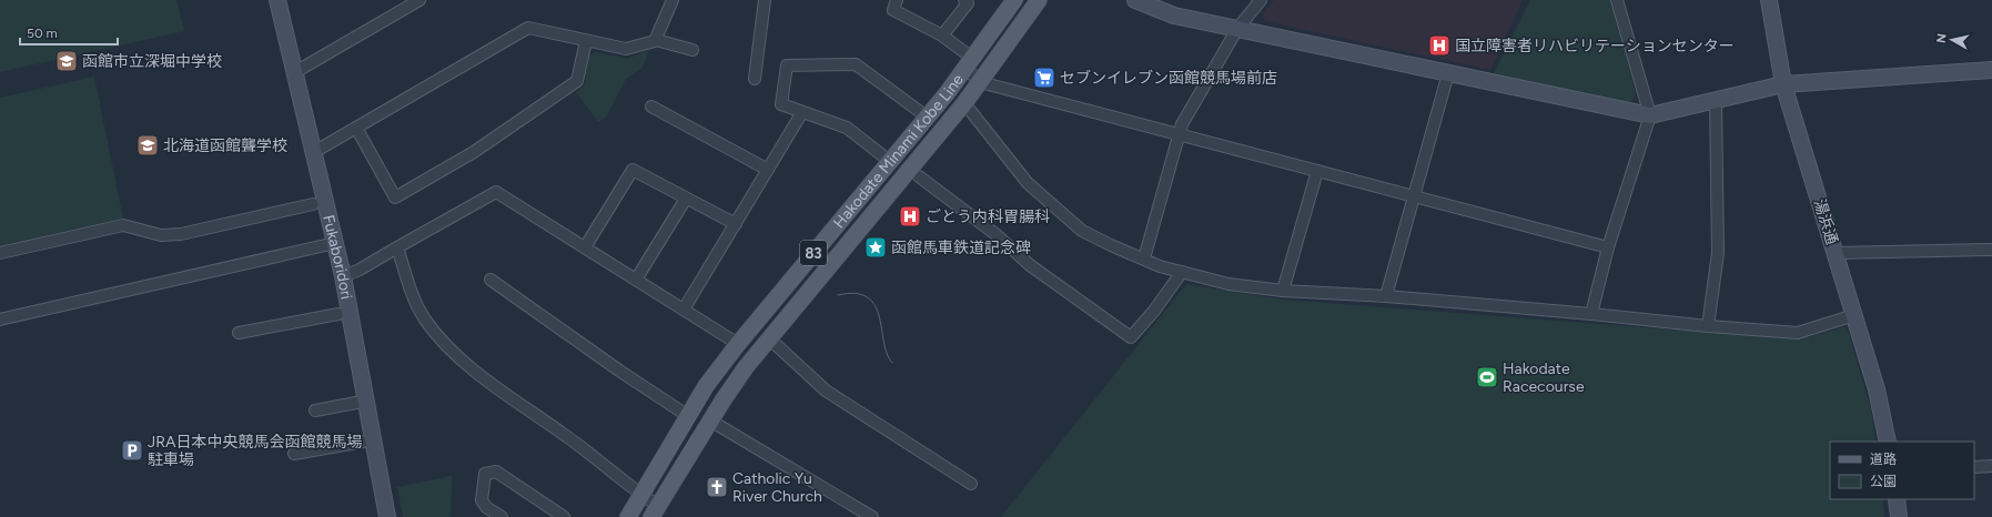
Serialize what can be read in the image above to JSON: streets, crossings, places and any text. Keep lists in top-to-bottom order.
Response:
{
  "streets": {
    "main road": ["Hakodate Minami Kobe Line", "83"],
    "street": ["湯浜通", "Fukaboridori"]
  },
  "crossings": [
    ["Hakodate Minami Kobe Line", "83"]
  ],
  "places": {
    "hospital": ["国立障害者リハビリテーションセンター", "ごとう内科胃腸科"],
    "school or university": ["函館市立深堀中学校", "北海道函館聾学校"],
    "supermarket": ["セブンイレブン函館競馬場前店"],
    "place": ["函館馬車鉄道記念碑"],
    "sports": ["Hakodate Racecourse"],
    "parking": ["JRA日本中央競馬会函館競馬場 駐車場"],
    "church": ["Catholic Yu River Church"]
  },
  "legend": ["道路", "公園"],
  "scale_bar": "50 m",
  "north": "left"
}
